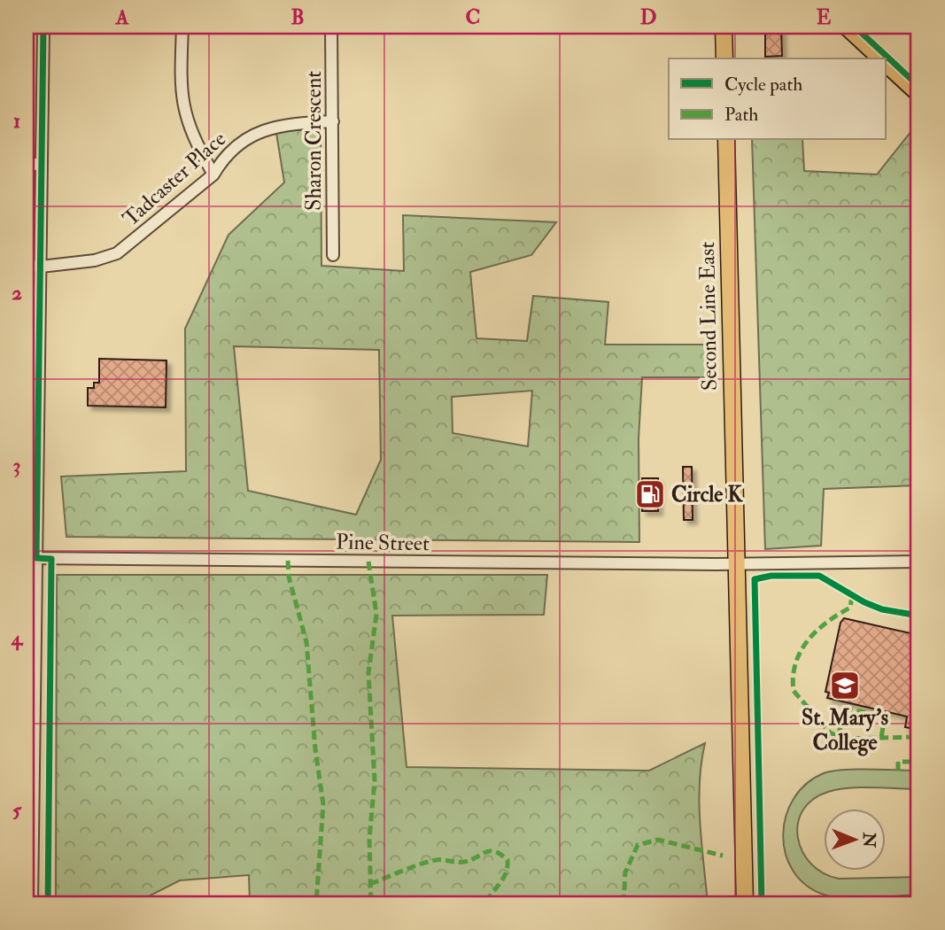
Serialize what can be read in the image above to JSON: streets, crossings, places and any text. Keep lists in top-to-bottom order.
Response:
{
  "streets": {
    "highway": ["Second Line East"],
    "street": ["Sharon Crescent", "Tadcaster Place", "Pine Street"]
  },
  "crossings": [
    ["Sharon Crescent", "Tadcaster Place"],
    ["Second Line East", "Pine Street"]
  ],
  "places": {
    "fuel station": ["Circle K"],
    "school or university": ["St. Mary's College"]
  },
  "legend": ["Cycle path", "Path"],
  "north": "right",
  "grid": {
    "columns": [
      "A",
      "B",
      "C",
      "D",
      "E"
    ],
    "rows": [
      "1",
      "2",
      "3",
      "4",
      "5"
    ]
  }
}
